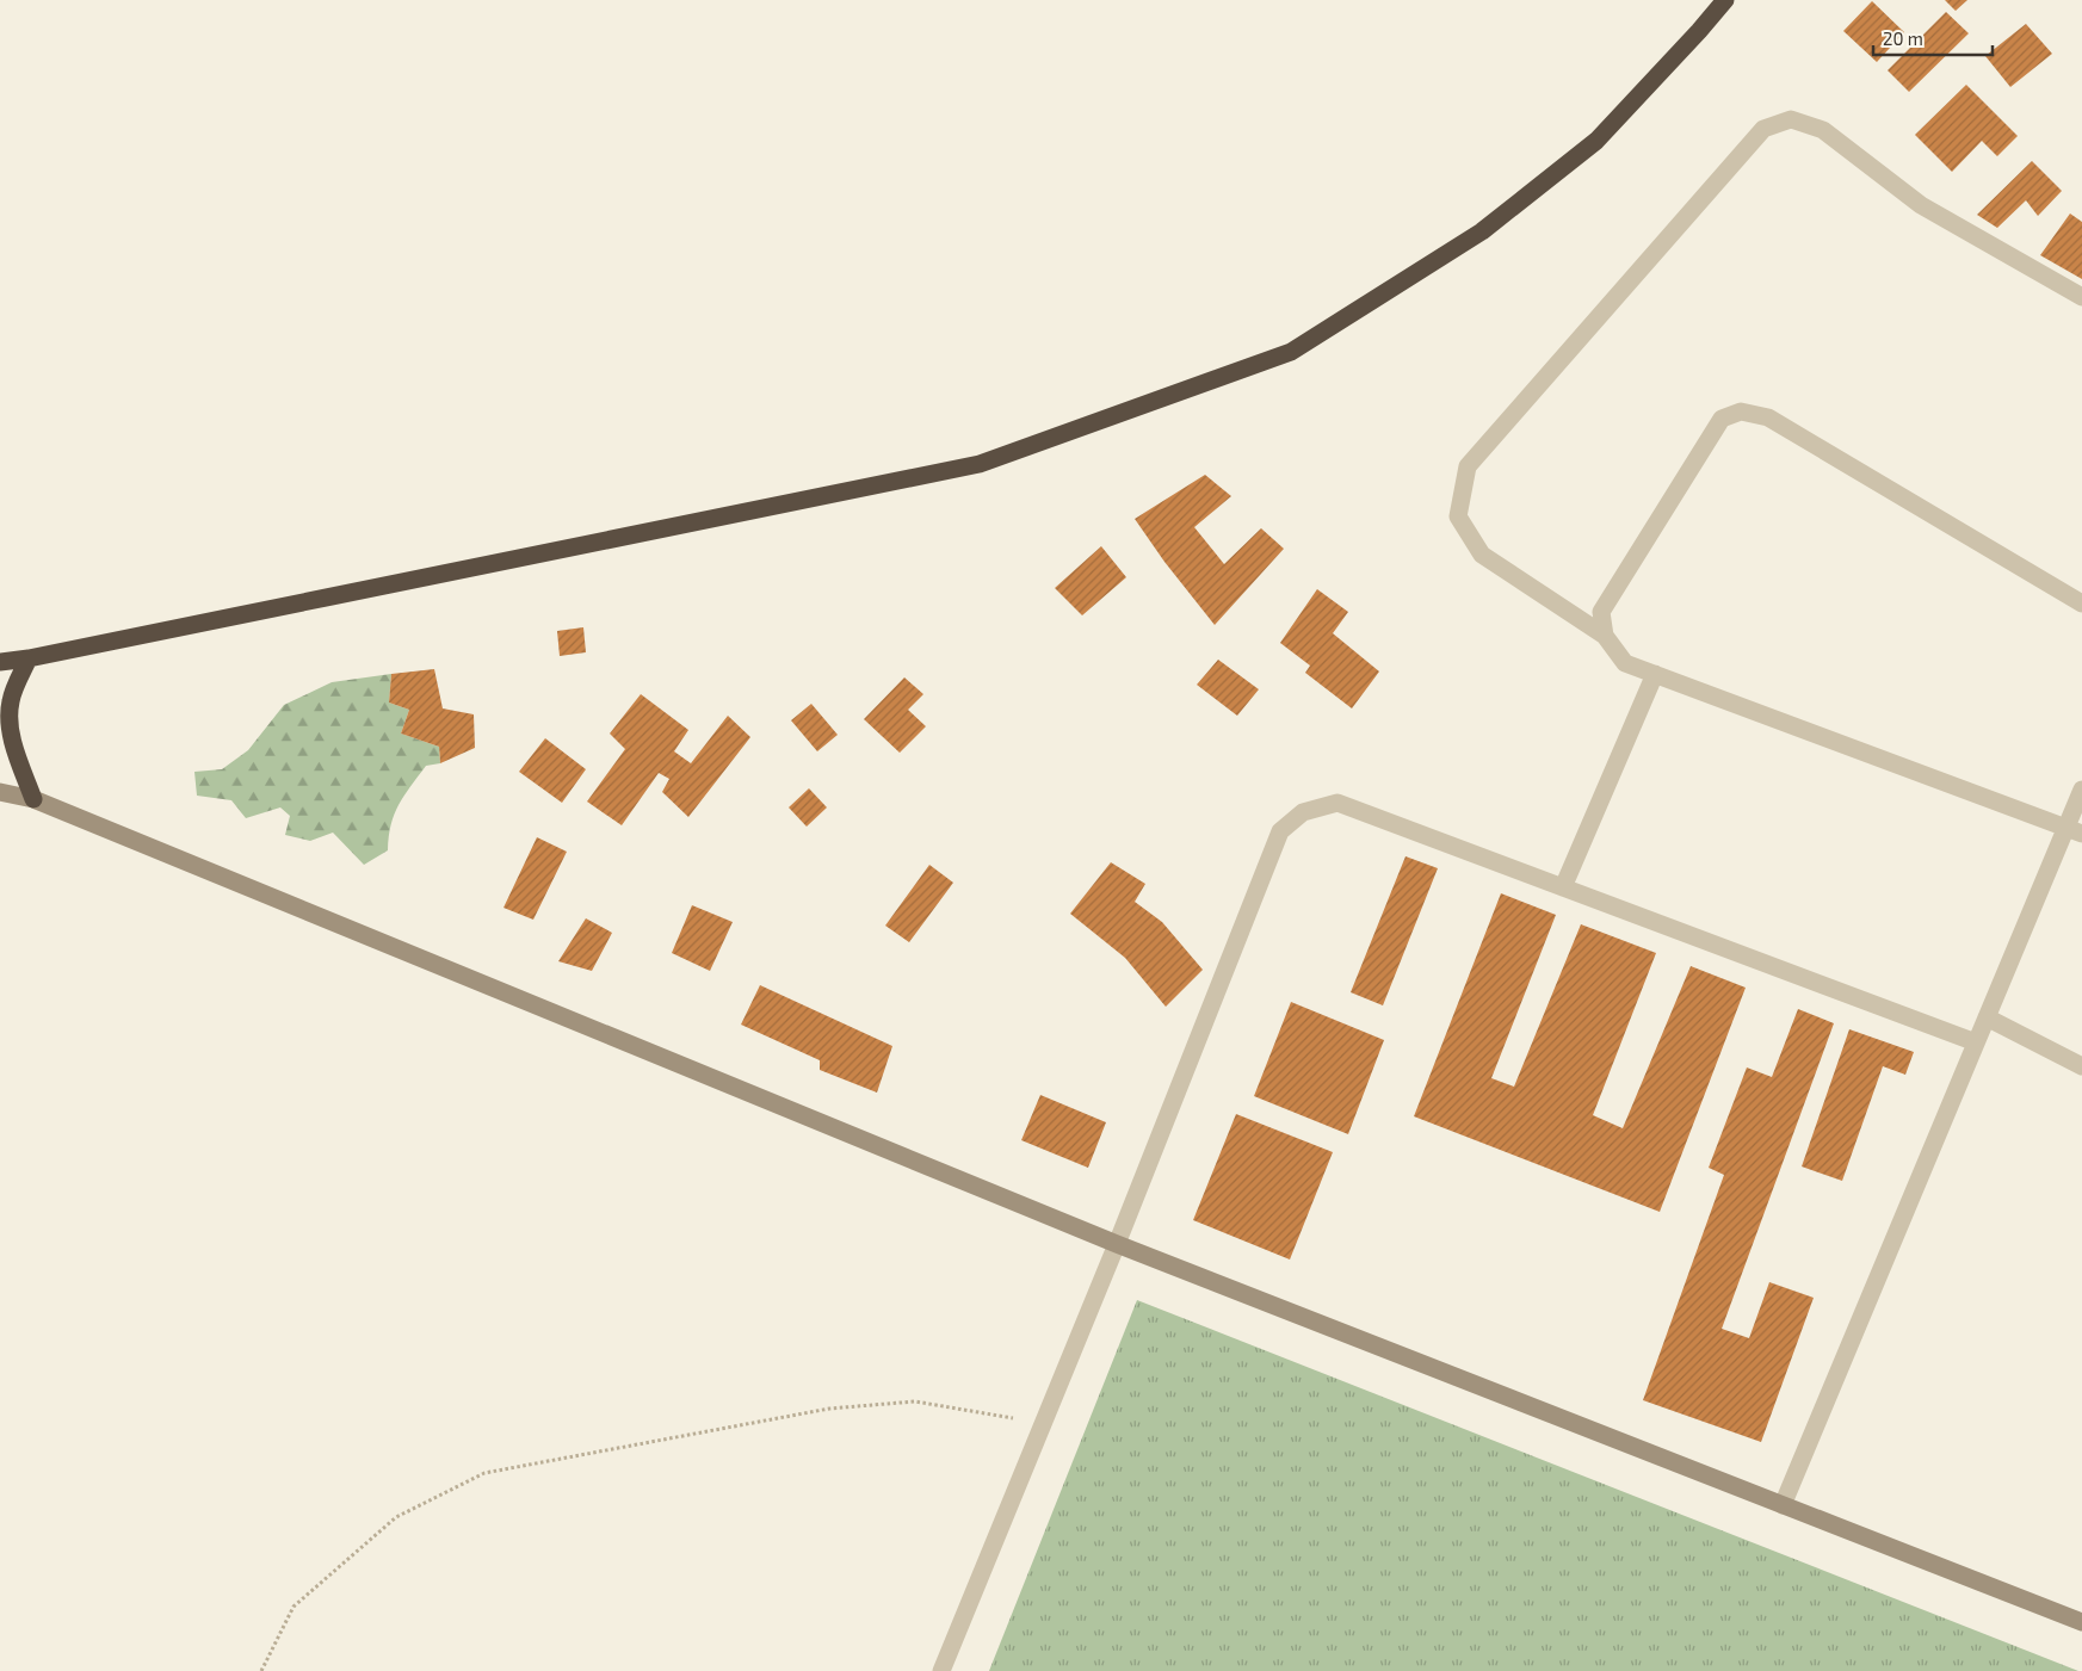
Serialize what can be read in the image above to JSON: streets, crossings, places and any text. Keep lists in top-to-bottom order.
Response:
{
  "scale_bar": "20 m"
}
